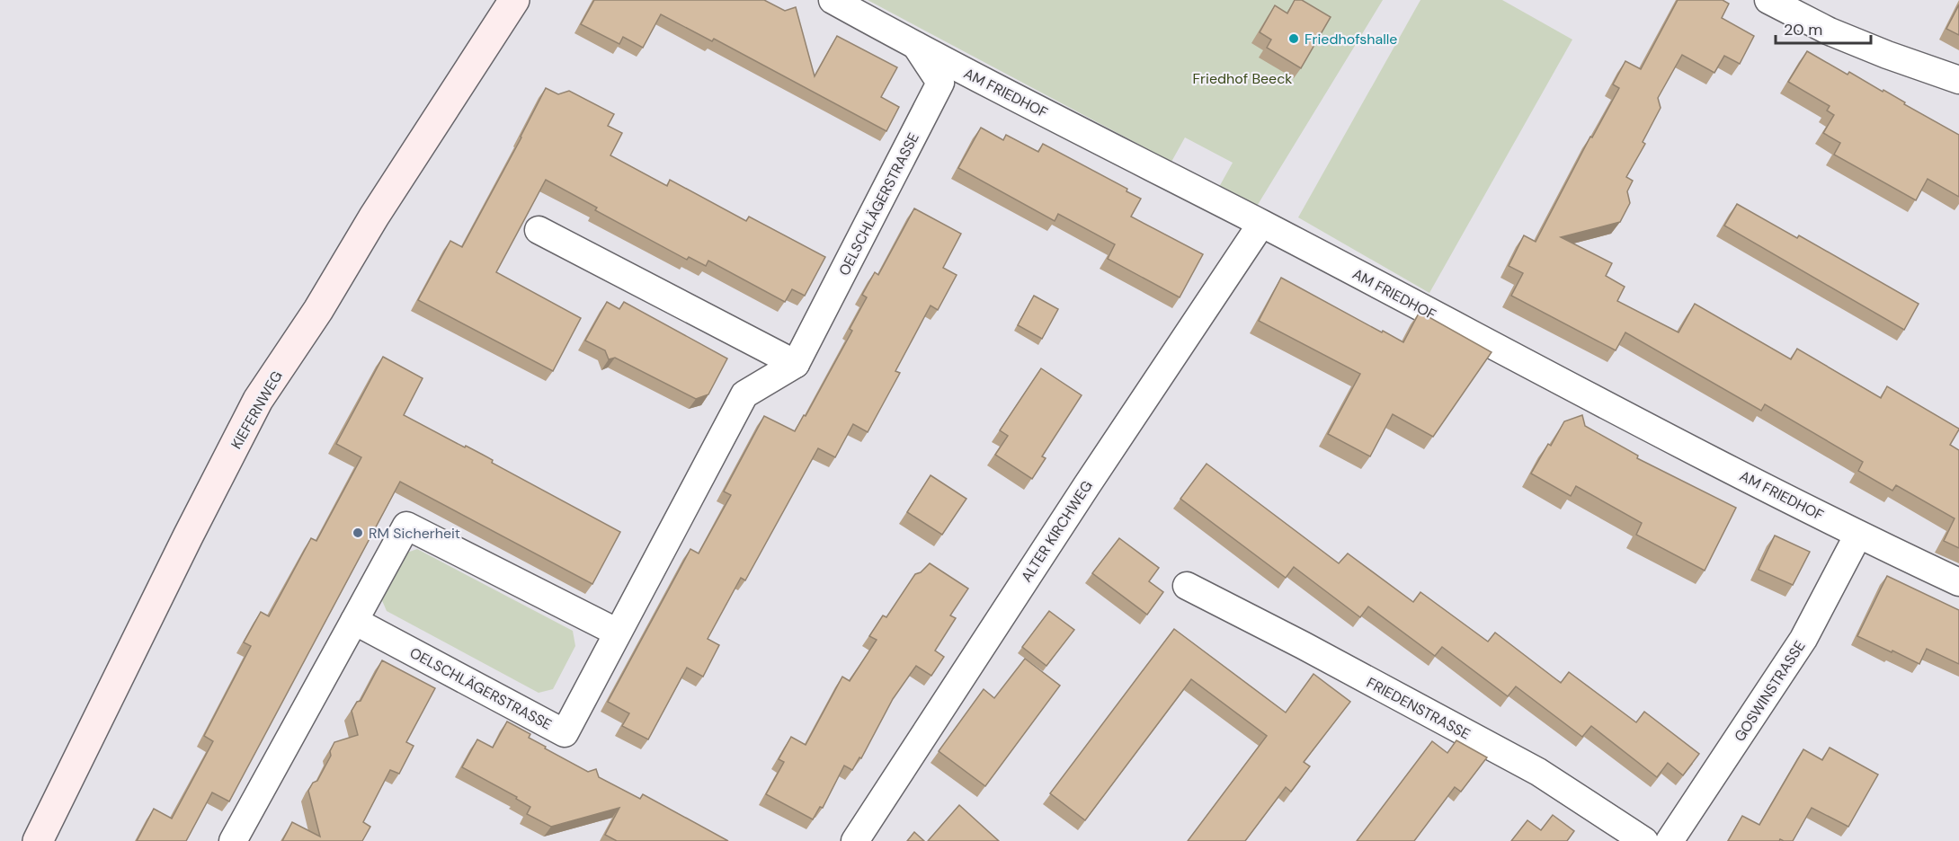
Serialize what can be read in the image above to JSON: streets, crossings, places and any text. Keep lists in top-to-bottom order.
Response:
{
  "streets": {
    "street": [
      "AM FRIEDHOF",
      "OELSCHLÄGERSTRASSE",
      "KIEFERNWEG",
      "ALTER KIRCHWEG",
      "GOSWINSTRASSE",
      "FRIEDENSTRASSE"
    ]
  },
  "crossings": [
    ["AM FRIEDHOF", "OELSCHLÄGERSTRASSE"],
    ["AM FRIEDHOF", "ALTER KIRCHWEG"],
    ["AM FRIEDHOF", "GOSWINSTRASSE"]
  ],
  "parks": ["Friedhof Beeck"],
  "places": ["Friedhofshalle", "RM Sicherheit"],
  "scale_bar": "20 m"
}
